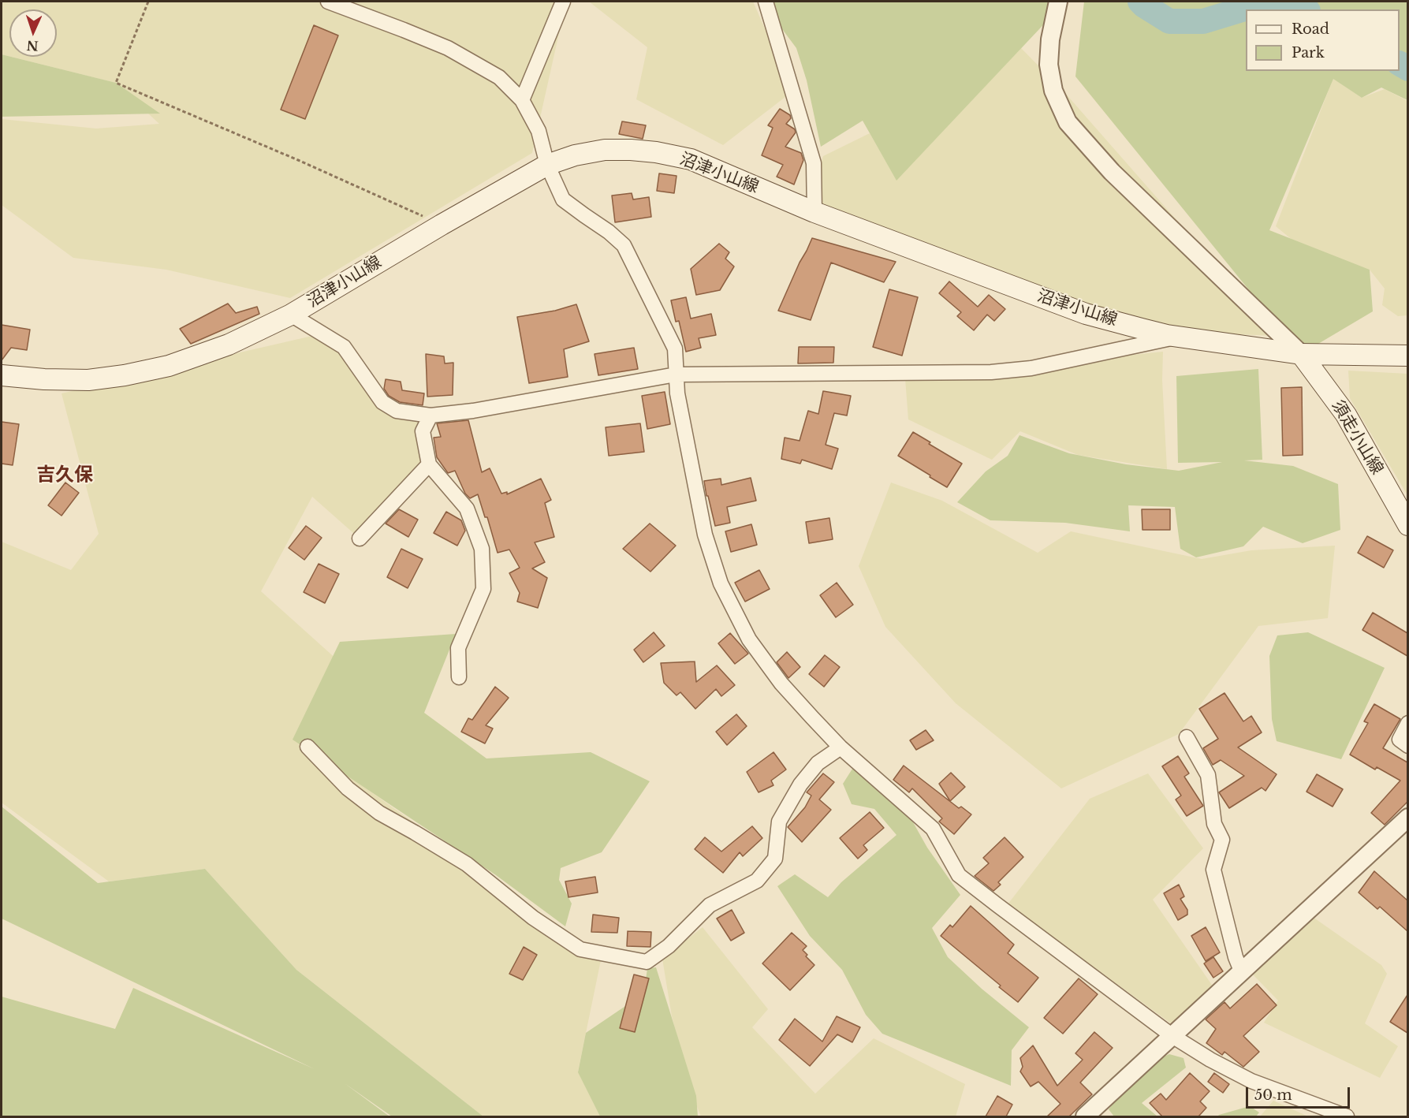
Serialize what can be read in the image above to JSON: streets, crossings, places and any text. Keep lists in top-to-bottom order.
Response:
{
  "streets": {
    "main road": ["沼津小山線", "須走小山線"]
  },
  "crossings": [
    ["沼津小山線", "須走小山線"]
  ],
  "districts": ["吉久保"],
  "legend": ["Road", "Park"],
  "scale_bar": "50 m",
  "north": "bottom"
}
